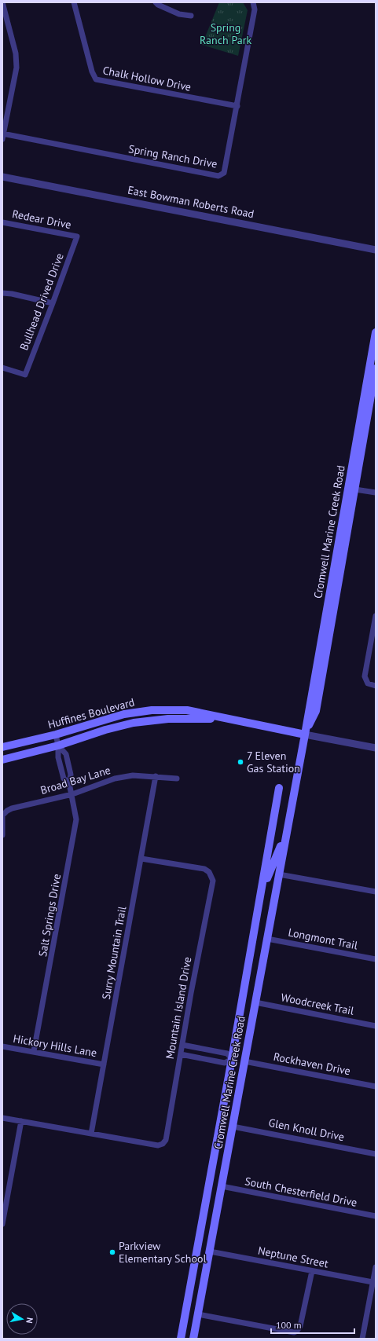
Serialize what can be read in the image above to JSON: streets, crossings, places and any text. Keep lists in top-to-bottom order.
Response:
{
  "streets": {
    "main road": ["Cromwell Marine Creek Road", "Huffines Boulevard"],
    "street": [
      "Chalk Hollow Drive",
      "Spring Ranch Drive",
      "East Bowman Roberts Road",
      "Redear Drive",
      "Bullhead Drived Drive",
      "Broad Bay Lane",
      "Salt Springs Drive",
      "Longmont Trail",
      "Surry Mountain Trail",
      "Woodcreek Trail",
      "Mountain Island Drive",
      "Hickory Hills Lane",
      "Rockhaven Drive",
      "Glen Knoll Drive",
      "South Chesterfield Drive",
      "Neptune Street"
    ]
  },
  "crossings": [
    ["Chalk Hollow Drive", "Spring Ranch Drive"],
    ["Redear Drive", "Bullhead Drived Drive"],
    ["Cromwell Marine Creek Road", "Huffines Boulevard"],
    ["Cromwell Marine Creek Road", "Longmont Trail"],
    ["Cromwell Marine Creek Road", "Woodcreek Trail"],
    ["Cromwell Marine Creek Road", "Rockhaven Drive"],
    ["Cromwell Marine Creek Road", "Glen Knoll Drive"],
    ["Cromwell Marine Creek Road", "South Chesterfield Drive"],
    ["Cromwell Marine Creek Road", "Neptune Street"],
    ["Huffines Boulevard", "Salt Springs Drive"],
    ["Broad Bay Lane", "Salt Springs Drive"],
    ["Broad Bay Lane", "Surry Mountain Trail"],
    ["Salt Springs Drive", "Hickory Hills Lane"],
    ["Surry Mountain Trail", "Mountain Island Drive"],
    ["Surry Mountain Trail", "Hickory Hills Lane"]
  ],
  "parks": ["Spring Ranch Park"],
  "places": ["7 Eleven Gas Station", "Parkview Elementary School"],
  "scale_bar": "100 m",
  "north": "right"
}
